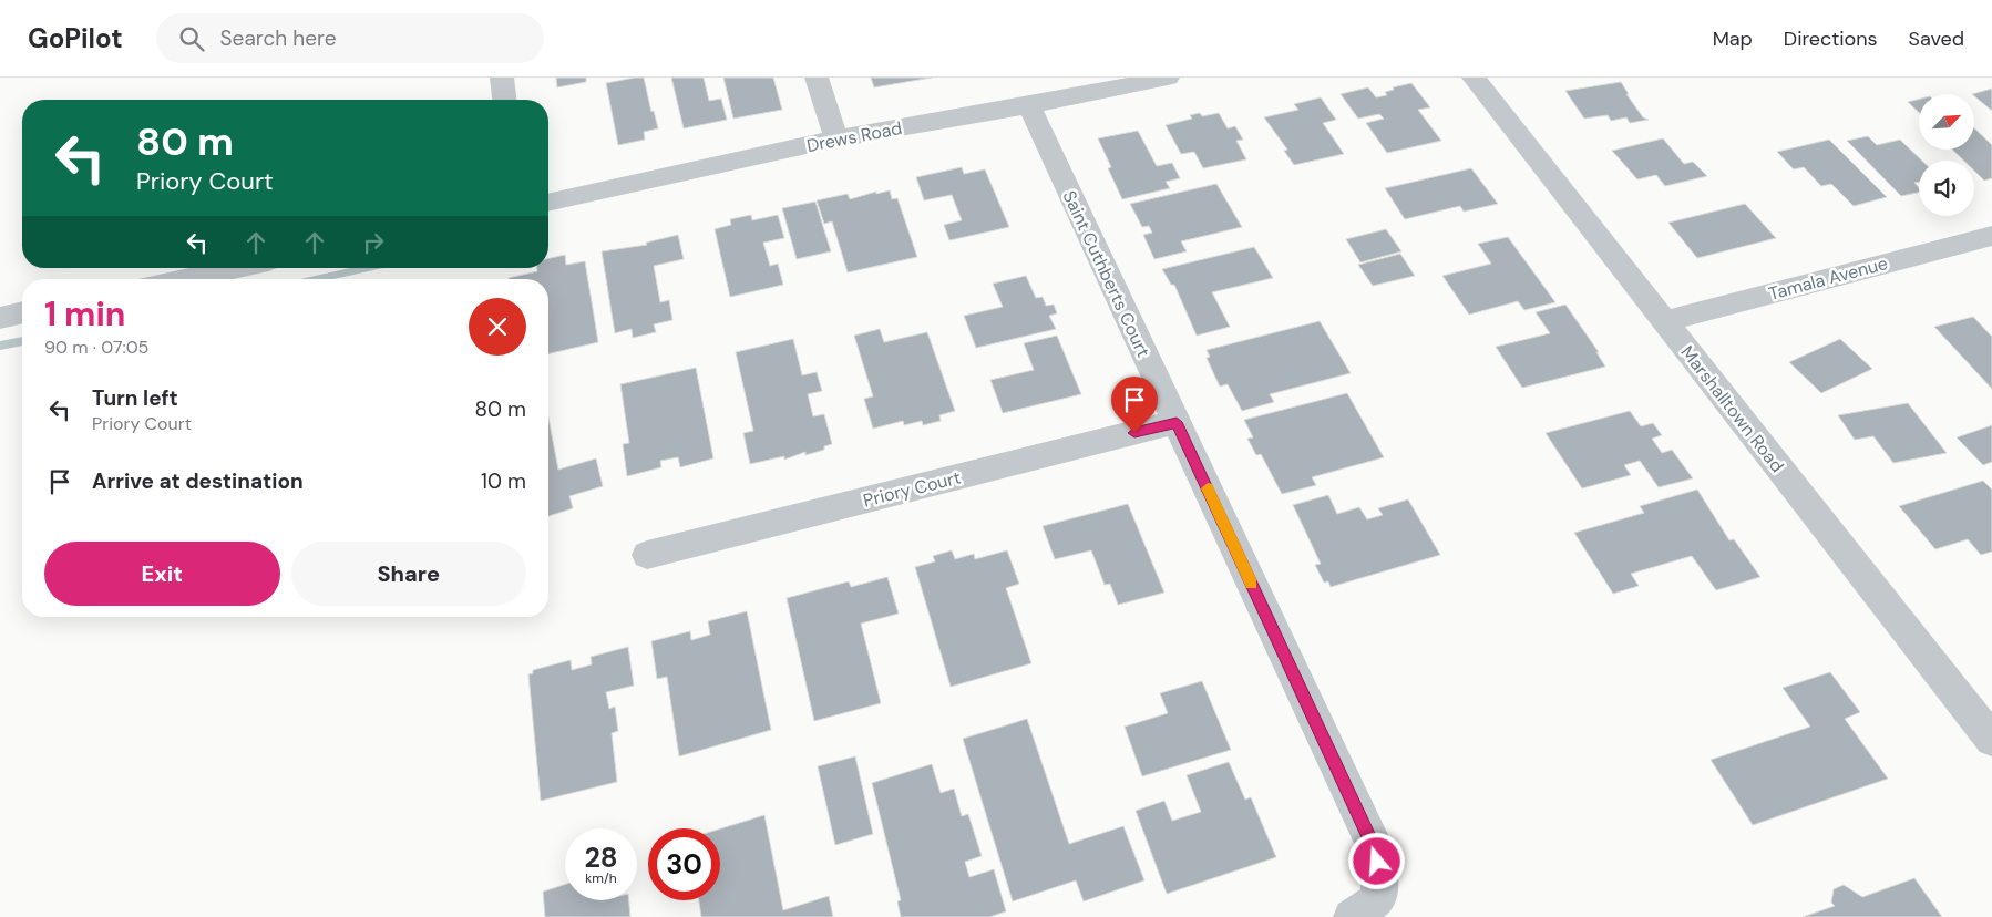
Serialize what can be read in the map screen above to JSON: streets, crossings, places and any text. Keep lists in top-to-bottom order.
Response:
{
  "streets": {
    "street": [
      "Drews Road",
      "Saint Cuthberts Court",
      "Tamala Avenue",
      "Marshalltown Road",
      "Priory Court"
    ]
  },
  "crossings": [
    ["Drews Road", "Saint Cuthberts Court"],
    ["Saint Cuthberts Court", "Priory Court"],
    ["Tamala Avenue", "Marshalltown Road"]
  ],
  "north": "top right",
  "page": {
    "header": "GoPilot",
    "search": "Search here",
    "nav": ["Map", "Directions", "Saved"],
    "turn": ["80 m", "Priory Court"],
    "heading": ["1 min", "90 m · 07:05"],
    "list": [
      {
        "name": "Turn left",
        "note": "Priory Court",
        "value": "80 m"
      },
      {
        "name": "Arrive at destination",
        "value": "10 m"
      }
    ],
    "buttons": ["Exit", "Share"],
    "speed": "28 km/h",
    "limit": "30"
  }
}
